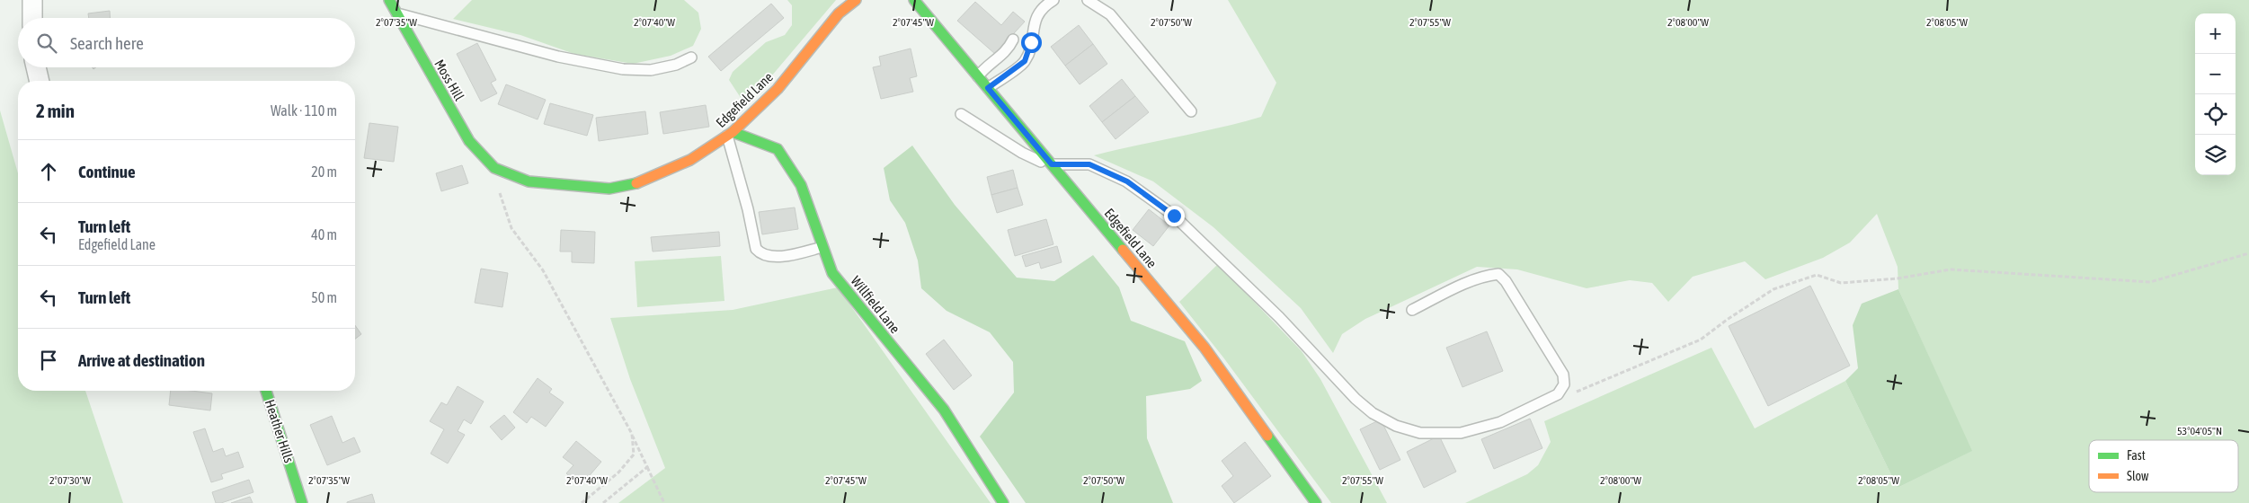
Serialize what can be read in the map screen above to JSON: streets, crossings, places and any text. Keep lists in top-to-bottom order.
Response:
{
  "streets": {
    "street": [
      "Moss Hill",
      "Edgefield Lane",
      "Willfield Lane",
      "Heather Hills"
    ]
  },
  "crossings": [
    ["Moss Hill", "Edgefield Lane"],
    ["Edgefield Lane", "Willfield Lane"]
  ],
  "legend": ["Fast", "Slow"],
  "page": {
    "map_buttons": ["+", "−"],
    "search": "Search here",
    "heading": ["2 min", "Walk · 110 m"],
    "list": [
      ["Continue", "20 m"],
      ["Turn left", "Edgefield Lane", "40 m"],
      ["Turn left", "50 m"],
      "Arrive at destination"
    ]
  },
  "coordinates": [
    "2°07'35\"W",
    "2°07'40\"W",
    "2°07'45\"W",
    "2°07'50\"W",
    "2°07'55\"W",
    "2°08'00\"W",
    "2°08'05\"W",
    "53°04'05\"N",
    "2°07'30\"W"
  ]
}
